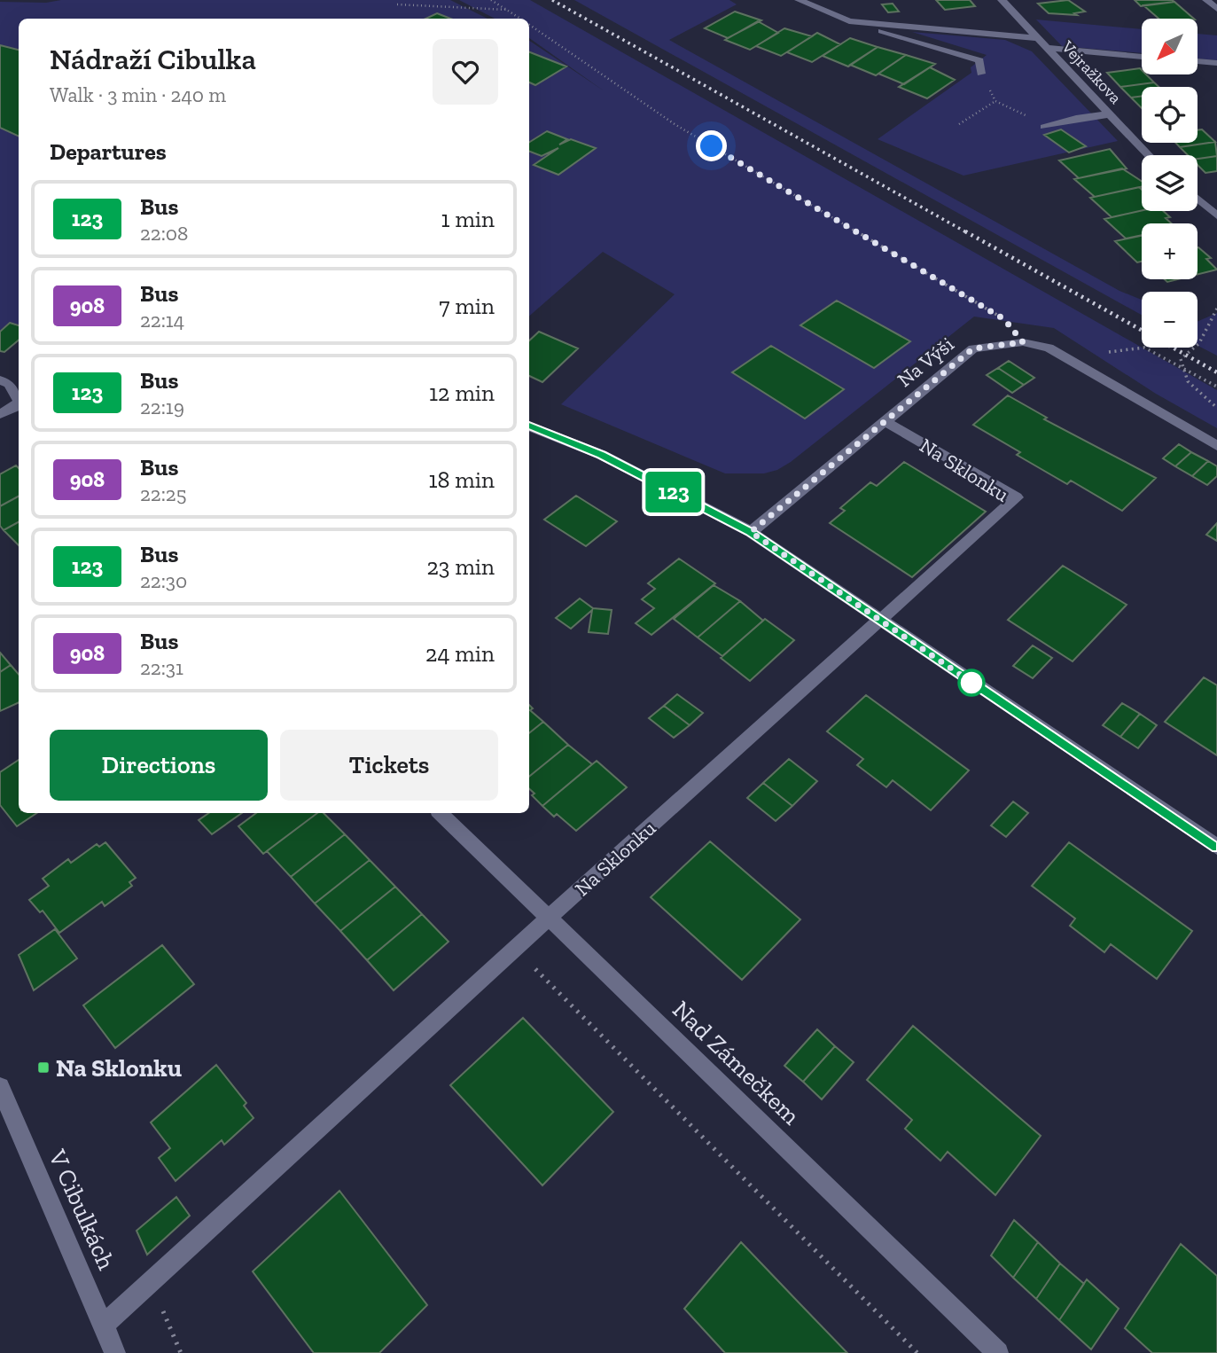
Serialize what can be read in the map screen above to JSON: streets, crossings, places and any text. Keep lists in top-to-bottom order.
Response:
{
  "streets": {
    "street": [
      "Vejražkova",
      "Na Výši",
      "Na Sklonku",
      "Nad Zámečkem",
      "V Cibulkách"
    ]
  },
  "crossings": [
    ["Na Výši", "Na Sklonku"],
    ["Na Sklonku", "Nad Zámečkem"],
    ["Na Sklonku", "V Cibulkách"]
  ],
  "places": {
    "transit": ["Na Sklonku"]
  },
  "lines": ["bus line 123"],
  "north": "bottom left",
  "page": {
    "on_map": "123",
    "map_buttons": ["+", "−"],
    "heading": [
      ["Nádraží Cibulka", "Walk · 3 min · 240 m"],
      "Departures"
    ],
    "list": [
      {
        "mark": "123",
        "name": "Bus",
        "note": "22:08",
        "value": "1 min"
      },
      {
        "mark": "908",
        "name": "Bus",
        "note": "22:14",
        "value": "7 min"
      },
      {
        "mark": "123",
        "name": "Bus",
        "note": "22:19",
        "value": "12 min"
      },
      {
        "mark": "908",
        "name": "Bus",
        "note": "22:25",
        "value": "18 min"
      },
      {
        "mark": "123",
        "name": "Bus",
        "note": "22:30",
        "value": "23 min"
      },
      {
        "mark": "908",
        "name": "Bus",
        "note": "22:31",
        "value": "24 min"
      }
    ],
    "buttons": ["Directions", "Tickets"]
  }
}
